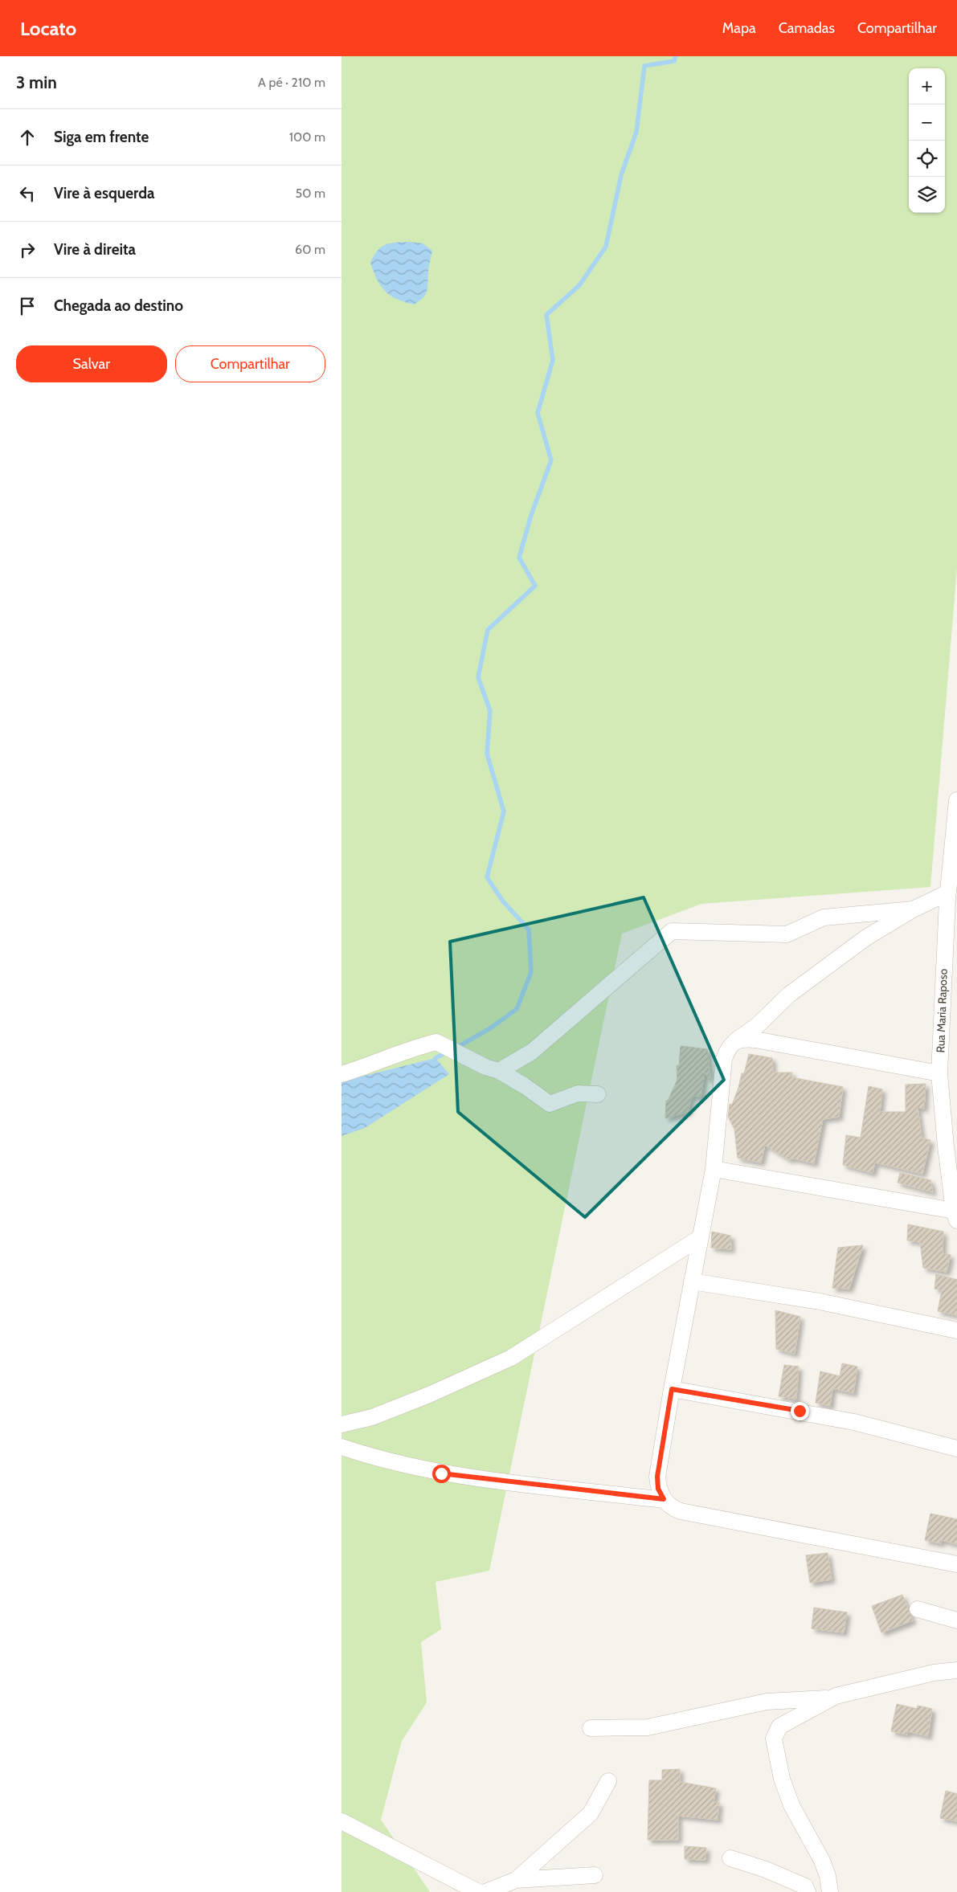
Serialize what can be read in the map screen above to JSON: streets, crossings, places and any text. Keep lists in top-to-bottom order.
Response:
{
  "streets": {
    "street": ["Rua Maria Raposo"]
  },
  "page": {
    "header": "Locato",
    "nav": ["Mapa", "Camadas", "Compartilhar"],
    "heading": ["3 min", "A pé · 210 m"],
    "map_buttons": ["+", "−"],
    "list": [
      ["Siga em frente", "100 m"],
      ["Vire à esquerda", "50 m"],
      ["Vire à direita", "60 m"],
      "Chegada ao destino"
    ],
    "buttons": ["Salvar", "Compartilhar"]
  }
}
